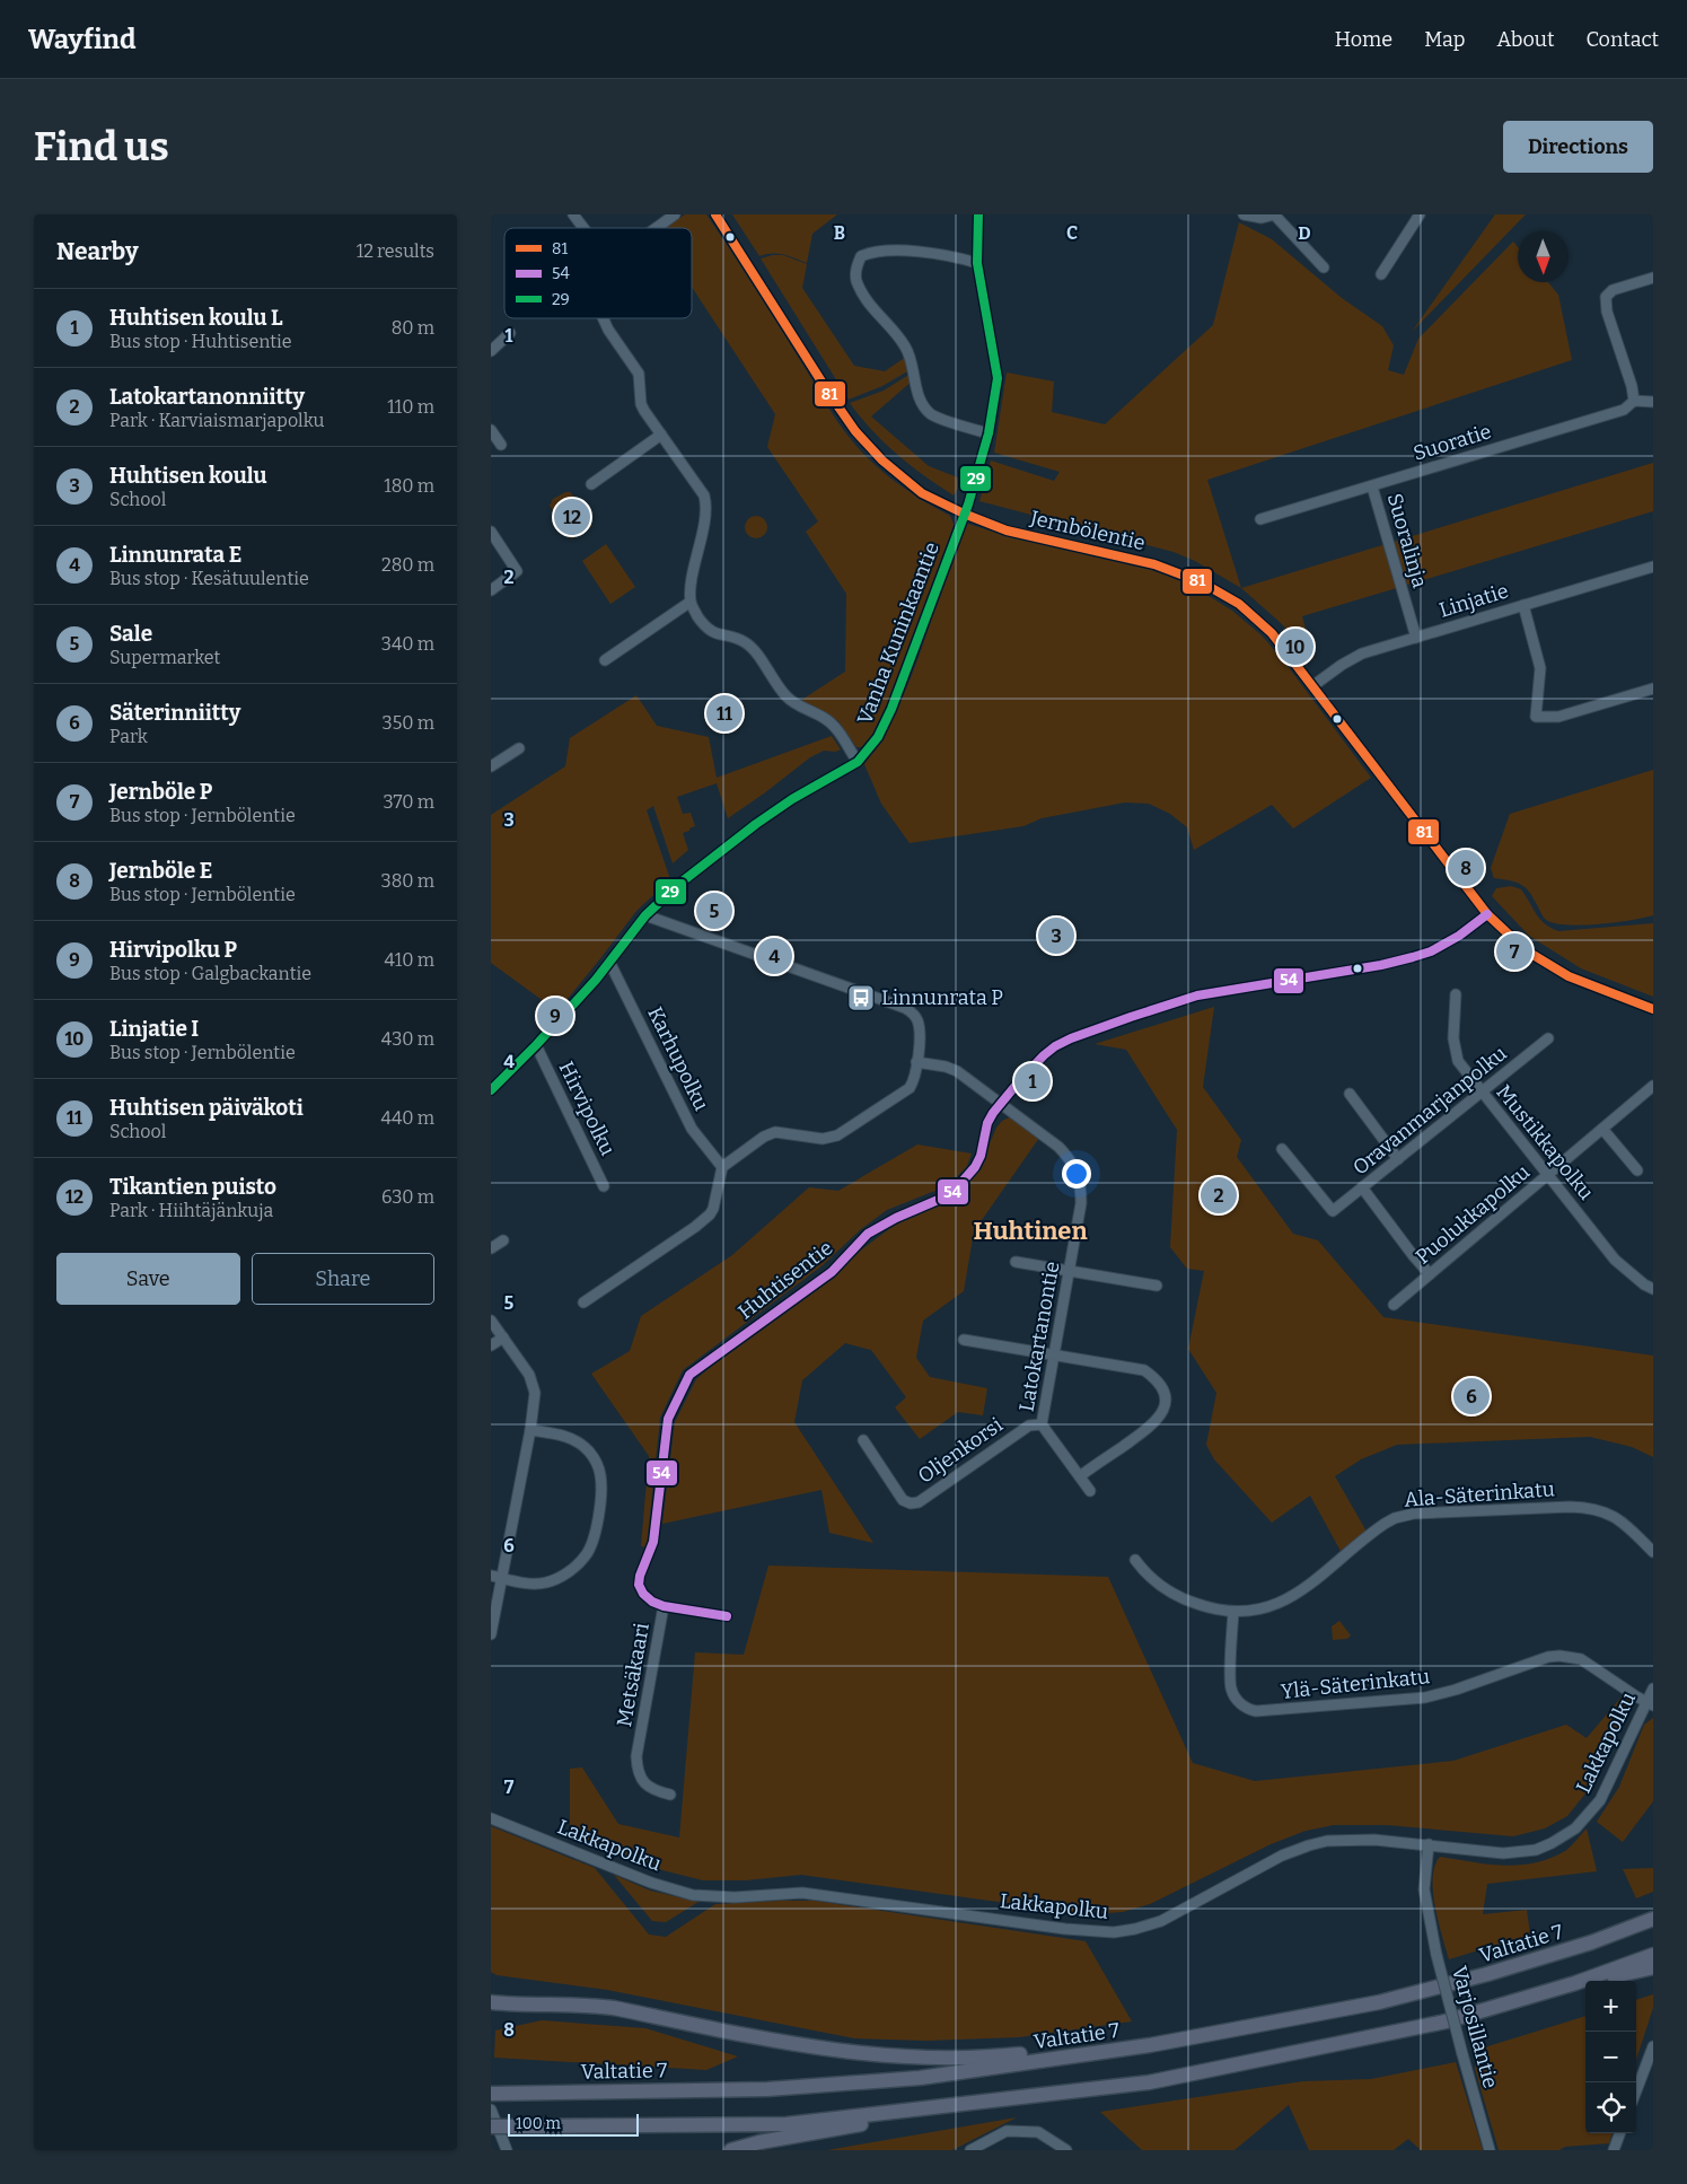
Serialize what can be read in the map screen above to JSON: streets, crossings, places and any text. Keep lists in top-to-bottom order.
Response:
{
  "streets": {
    "highway": ["Valtatie 7"],
    "street": [
      "Suoratie",
      "Jernbölentie",
      "Suoralinja",
      "Linjatie",
      "Vanha Kuninkaantie",
      "Karhupolku",
      "Hirvipolku",
      "Oravanmarjanpolku",
      "Mustikkapolku",
      "Puolukkapolku",
      "Huhtisentie",
      "Latokartanontie",
      "Oljenkorsi",
      "Ala-Säterinkatu",
      "Metsäkaari",
      "Ylä-Säterinkatu",
      "Lakkapolku",
      "Varjosillantie"
    ]
  },
  "crossings": [
    ["Suoratie", "Suoralinja"],
    ["Jernbölentie", "Linjatie"],
    ["Jernbölentie", "Vanha Kuninkaantie"],
    ["Jernbölentie", "Huhtisentie"],
    ["Suoralinja", "Linjatie"],
    ["Vanha Kuninkaantie", "Karhupolku"],
    ["Vanha Kuninkaantie", "Hirvipolku"],
    ["Oravanmarjanpolku", "Mustikkapolku"],
    ["Mustikkapolku", "Puolukkapolku"],
    ["Huhtisentie", "Latokartanontie"],
    ["Huhtisentie", "Metsäkaari"],
    ["Latokartanontie", "Oljenkorsi"],
    ["Ala-Säterinkatu", "Ylä-Säterinkatu"],
    ["Ylä-Säterinkatu", "Lakkapolku"],
    ["Lakkapolku", "Varjosillantie"]
  ],
  "districts": ["Huhtinen"],
  "places": {
    "bus stop": ["Linnunrata P"]
  },
  "lines": ["transit line 81", "transit line 29", "transit line 54"],
  "legend": ["81", "54", "29"],
  "scale_bar": "100 m",
  "north": "bottom",
  "page": {
    "header": "Wayfind",
    "nav": [
      "Home",
      "Map",
      "About",
      "Contact"
    ],
    "buttons": [
      "Directions",
      ["Save", "Share"]
    ],
    "title": "Find us",
    "heading": ["Nearby", "12 results"],
    "list": [
      {
        "mark": "1",
        "name": "Huhtisen koulu L",
        "note": "Bus stop · Huhtisentie",
        "value": "80 m"
      },
      {
        "mark": "2",
        "name": "Latokartanonniitty",
        "note": "Park · Karviaismarjapolku",
        "value": "110 m"
      },
      {
        "mark": "3",
        "name": "Huhtisen koulu",
        "note": "School",
        "value": "180 m"
      },
      {
        "mark": "4",
        "name": "Linnunrata E",
        "note": "Bus stop · Kesätuulentie",
        "value": "280 m"
      },
      {
        "mark": "5",
        "name": "Sale",
        "note": "Supermarket",
        "value": "340 m"
      },
      {
        "mark": "6",
        "name": "Säterinniitty",
        "note": "Park",
        "value": "350 m"
      },
      {
        "mark": "7",
        "name": "Jernböle P",
        "note": "Bus stop · Jernbölentie",
        "value": "370 m"
      },
      {
        "mark": "8",
        "name": "Jernböle E",
        "note": "Bus stop · Jernbölentie",
        "value": "380 m"
      },
      {
        "mark": "9",
        "name": "Hirvipolku P",
        "note": "Bus stop · Galgbackantie",
        "value": "410 m"
      },
      {
        "mark": "10",
        "name": "Linjatie I",
        "note": "Bus stop · Jernbölentie",
        "value": "430 m"
      },
      {
        "mark": "11",
        "name": "Huhtisen päiväkoti",
        "note": "School",
        "value": "440 m"
      },
      {
        "mark": "12",
        "name": "Tikantien puisto",
        "note": "Park · Hiihtäjänkuja",
        "value": "630 m"
      }
    ],
    "pins": [
      "12",
      "10",
      "11",
      "8",
      "5",
      "3",
      "7",
      "4",
      "9",
      "1",
      "2",
      "6"
    ],
    "map_buttons": ["+", "−"],
    "scale": "100 m"
  },
  "grid": {
    "columns": ["B", "C", "D"],
    "rows": [
      "1",
      "2",
      "3",
      "4",
      "5",
      "6",
      "7",
      "8"
    ]
  }
}
